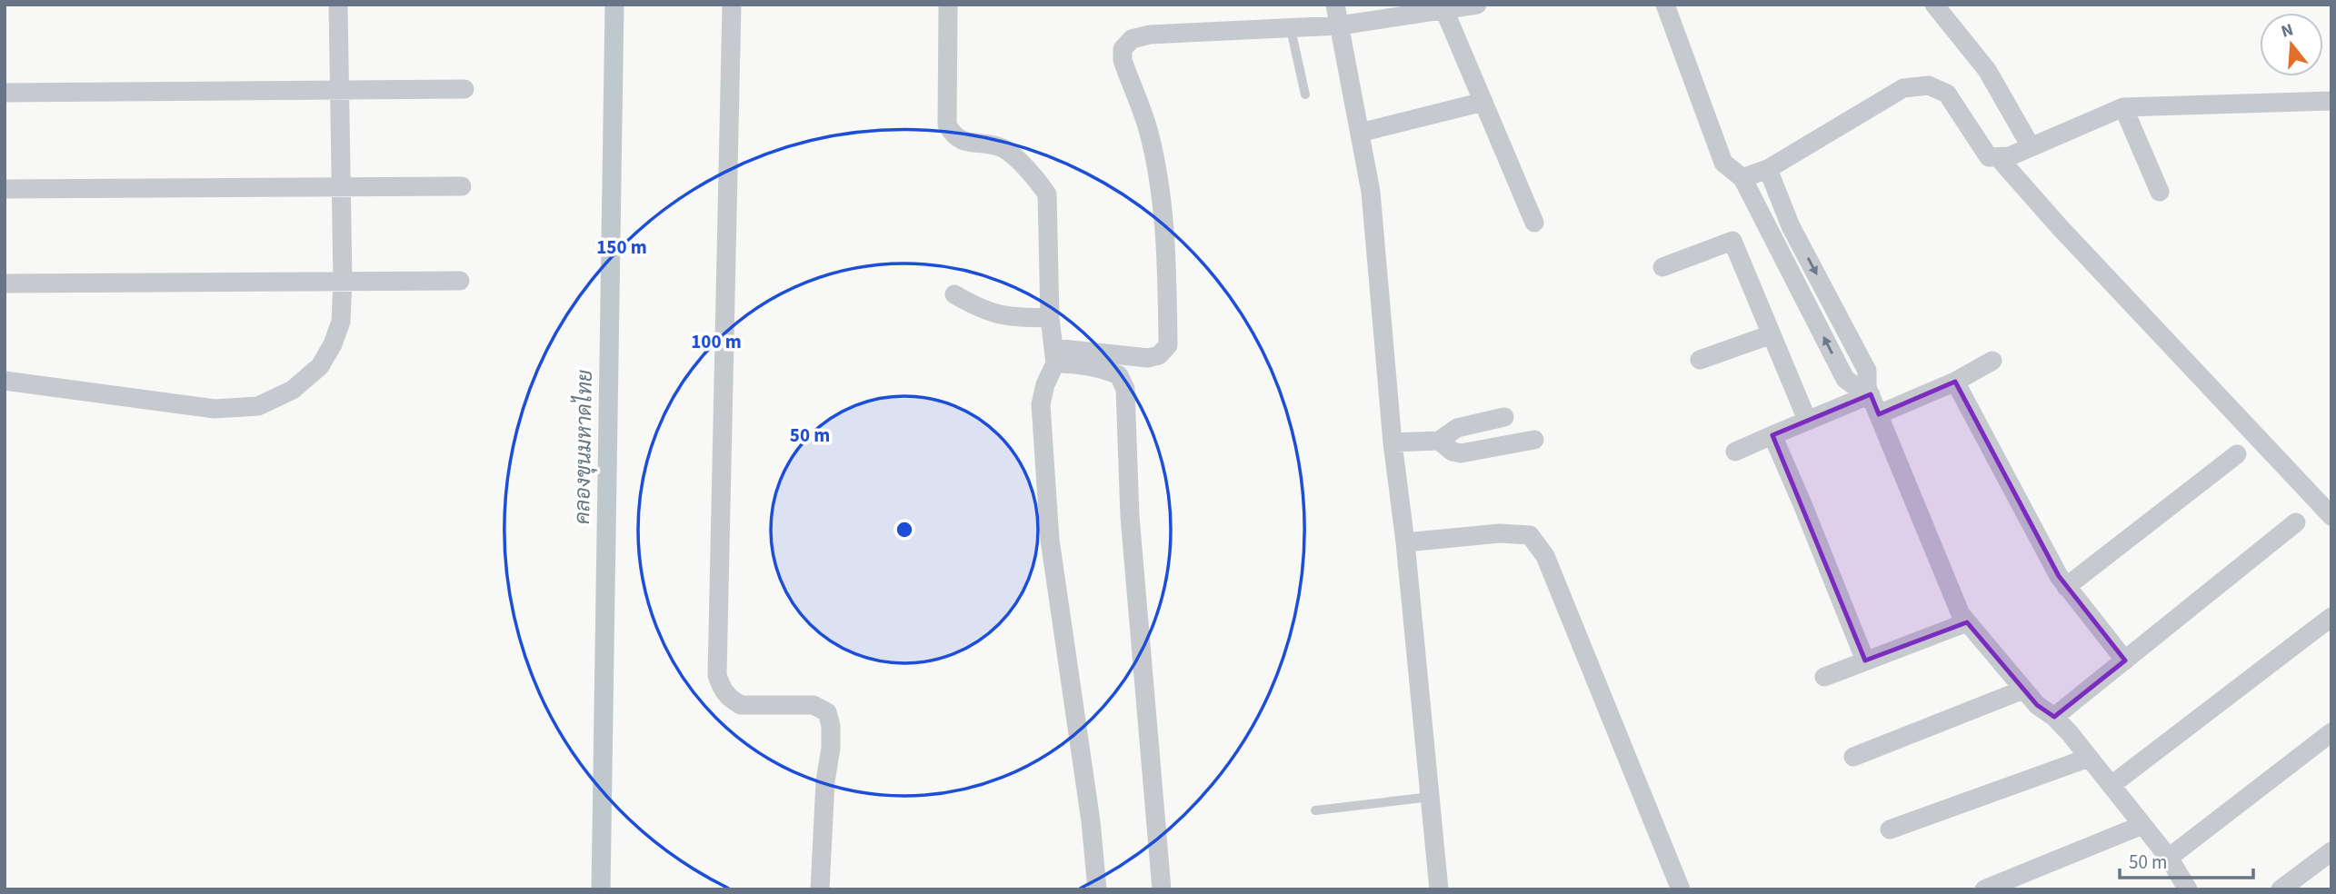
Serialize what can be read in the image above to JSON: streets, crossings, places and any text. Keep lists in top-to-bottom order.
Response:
{
  "water": ["คลองขุนมหาดไทย"],
  "scale_bar": "50 m",
  "north": "top",
  "rings": ["150 m", "100 m", "50 m"]
}
